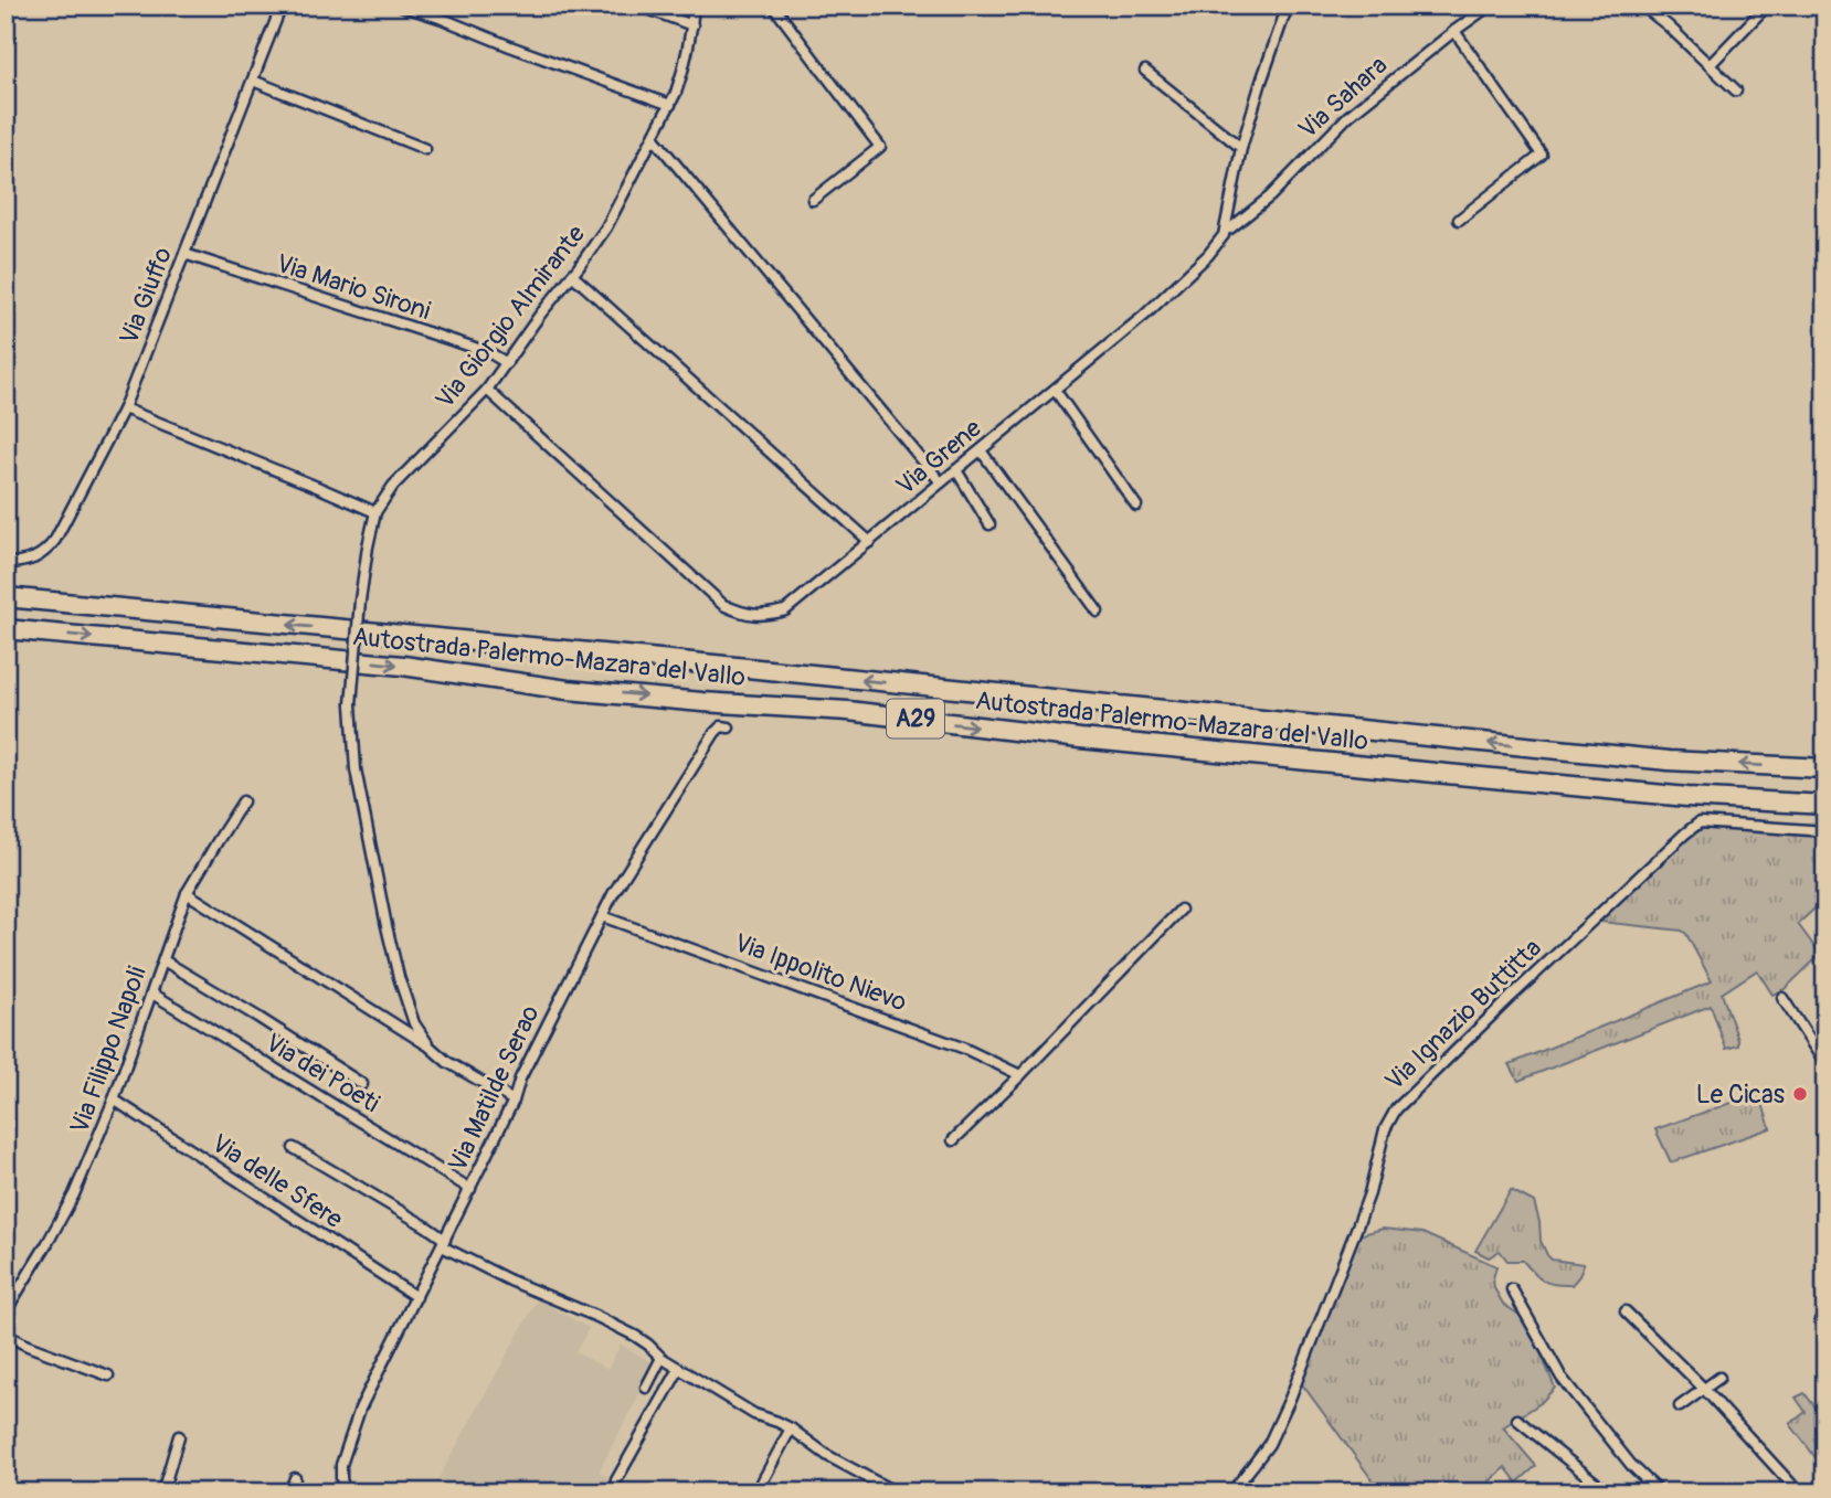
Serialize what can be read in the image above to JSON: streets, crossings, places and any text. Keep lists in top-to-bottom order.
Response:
{
  "streets": {
    "highway": ["Autostrada Palermo-Mazara del Vallo", "A29"],
    "street": [
      "Via Sahara",
      "Via Mario Sironi",
      "Via Giuffo",
      "Via Giorgio Almirante",
      "Via Grene",
      "Via Ippolito Nievo",
      "Via Ignazio Buttitta",
      "Via Filippo Napoli",
      "Via dei Poeti",
      "Via Matilde Serao",
      "Via delle Sfere"
    ]
  },
  "crossings": [
    ["Via Mario Sironi", "Via Giuffo"],
    ["Via Mario Sironi", "Via Giorgio Almirante"],
    ["Via Giorgio Almirante", "Via Grene"],
    ["Via Ippolito Nievo", "Via Matilde Serao"],
    ["Via Filippo Napoli", "Via dei Poeti"],
    ["Via Filippo Napoli", "Via delle Sfere"],
    ["Via dei Poeti", "Via Matilde Serao"],
    ["Via Matilde Serao", "Via delle Sfere"]
  ],
  "places": ["Le Cicas"]
}
